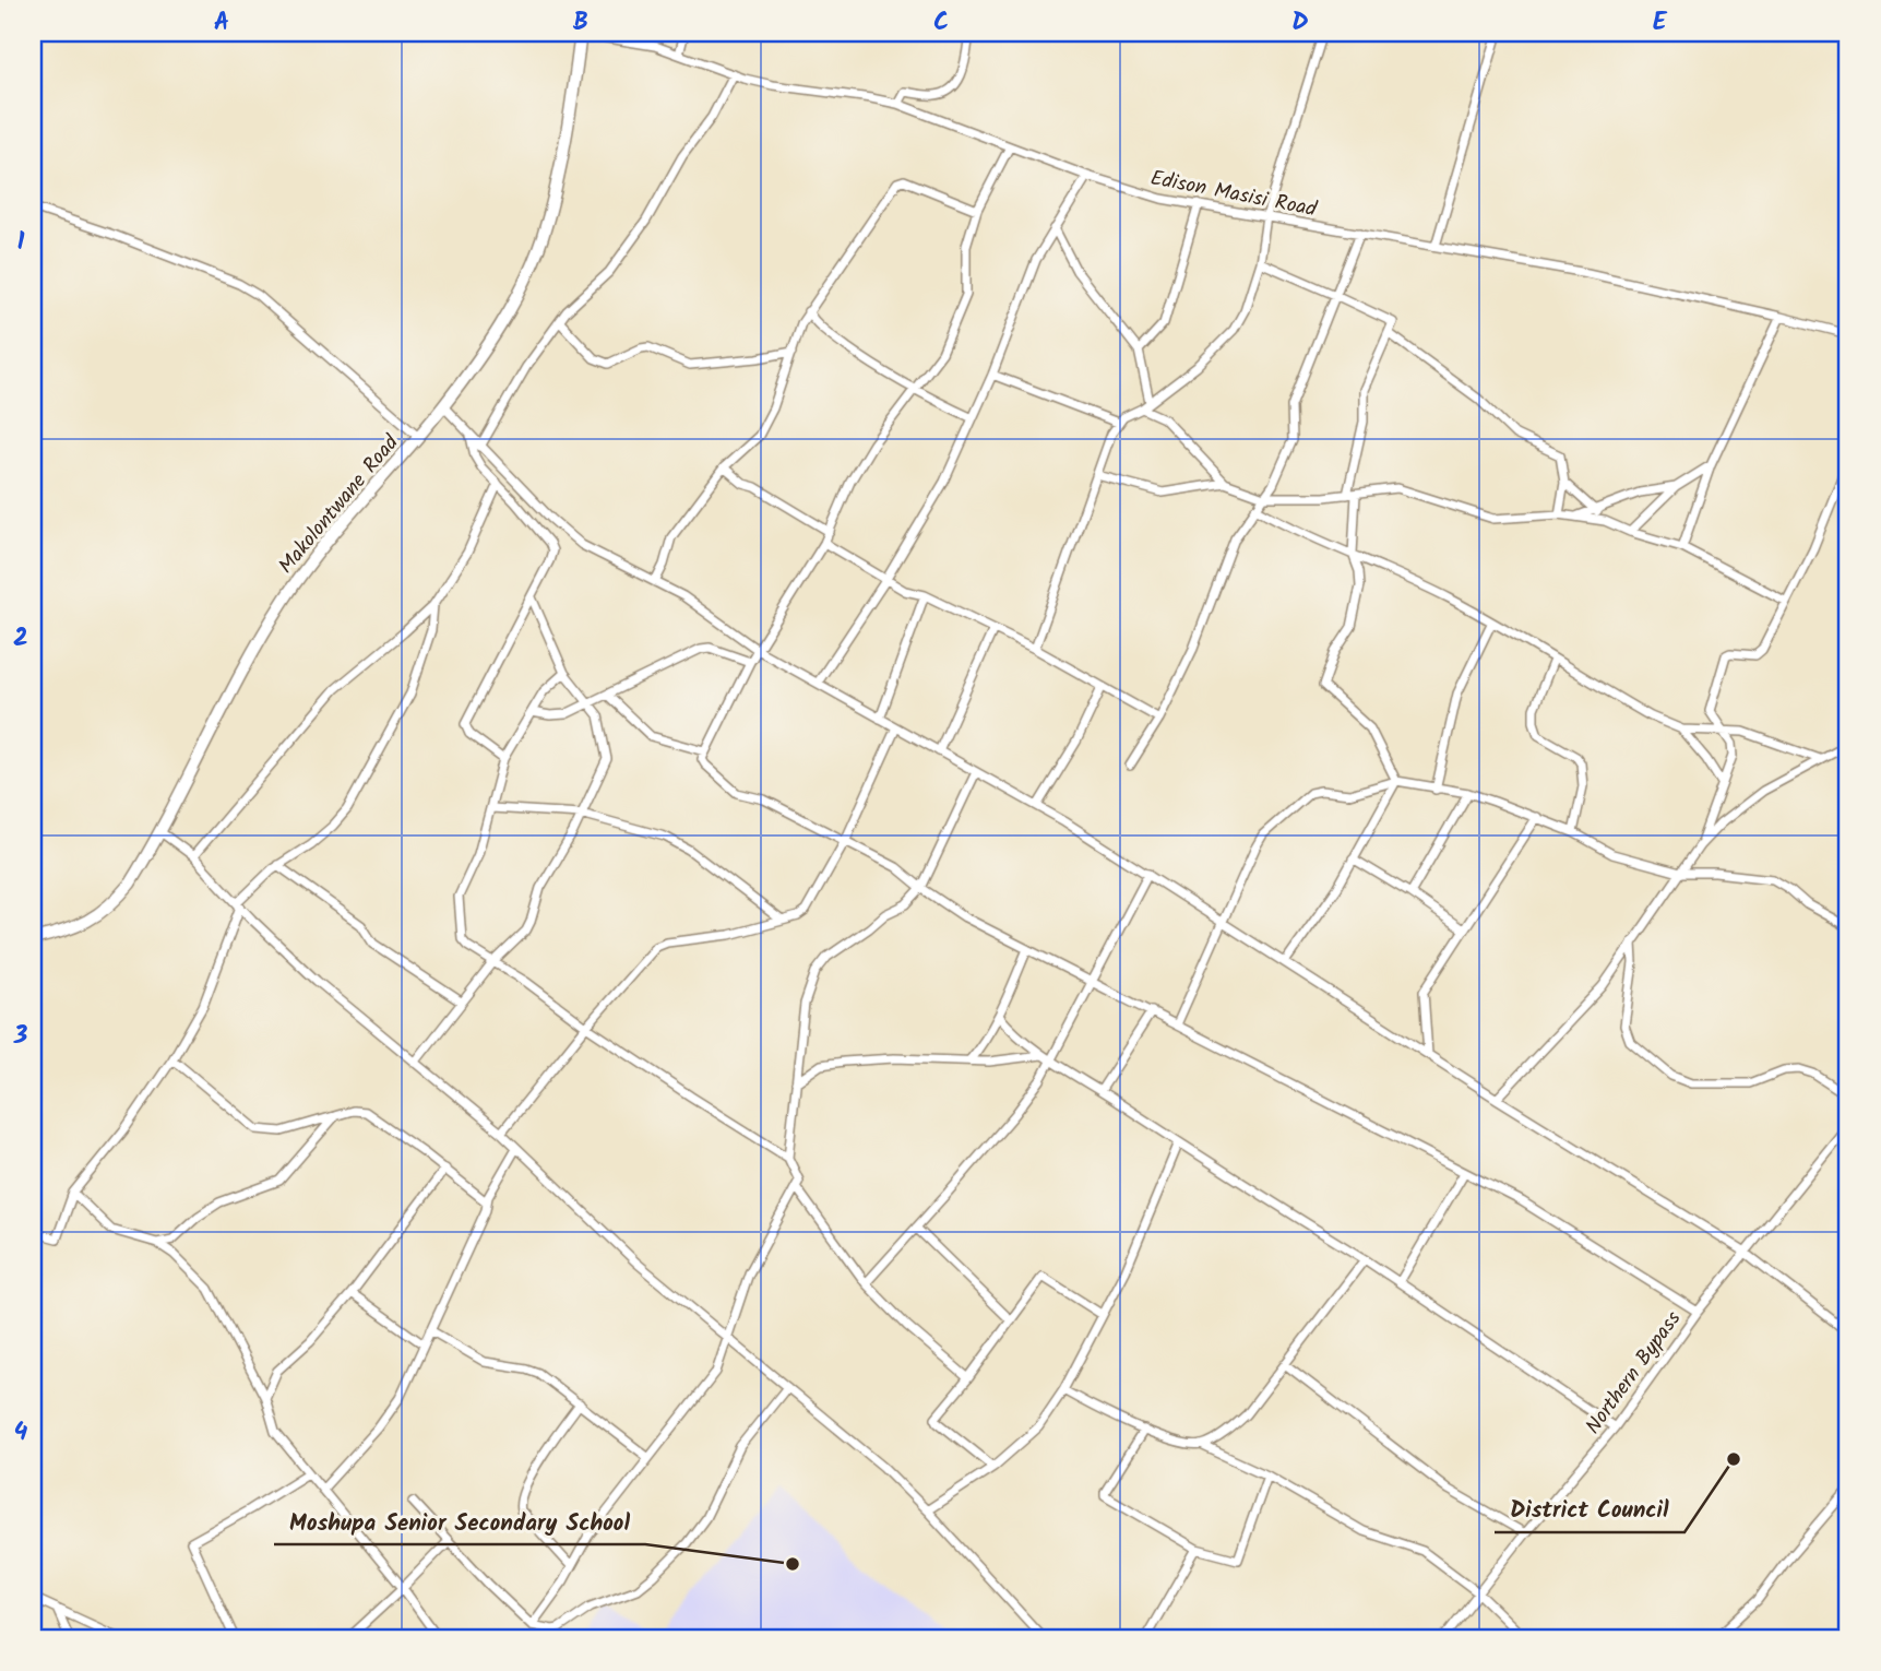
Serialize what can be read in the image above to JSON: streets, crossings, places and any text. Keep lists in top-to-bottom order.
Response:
{
  "streets": {
    "main road": ["Makolontwane Road"],
    "street": ["Edison Masisi Road", "Northern Bypass"]
  },
  "crossings": [
    ["Edison Masisi Road", "Makolontwane Road"]
  ],
  "places": ["District Council", "Moshupa Senior Secondary School"],
  "grid": {
    "columns": [
      "A",
      "B",
      "C",
      "D",
      "E"
    ],
    "rows": [
      "1",
      "2",
      "3",
      "4"
    ]
  }
}
